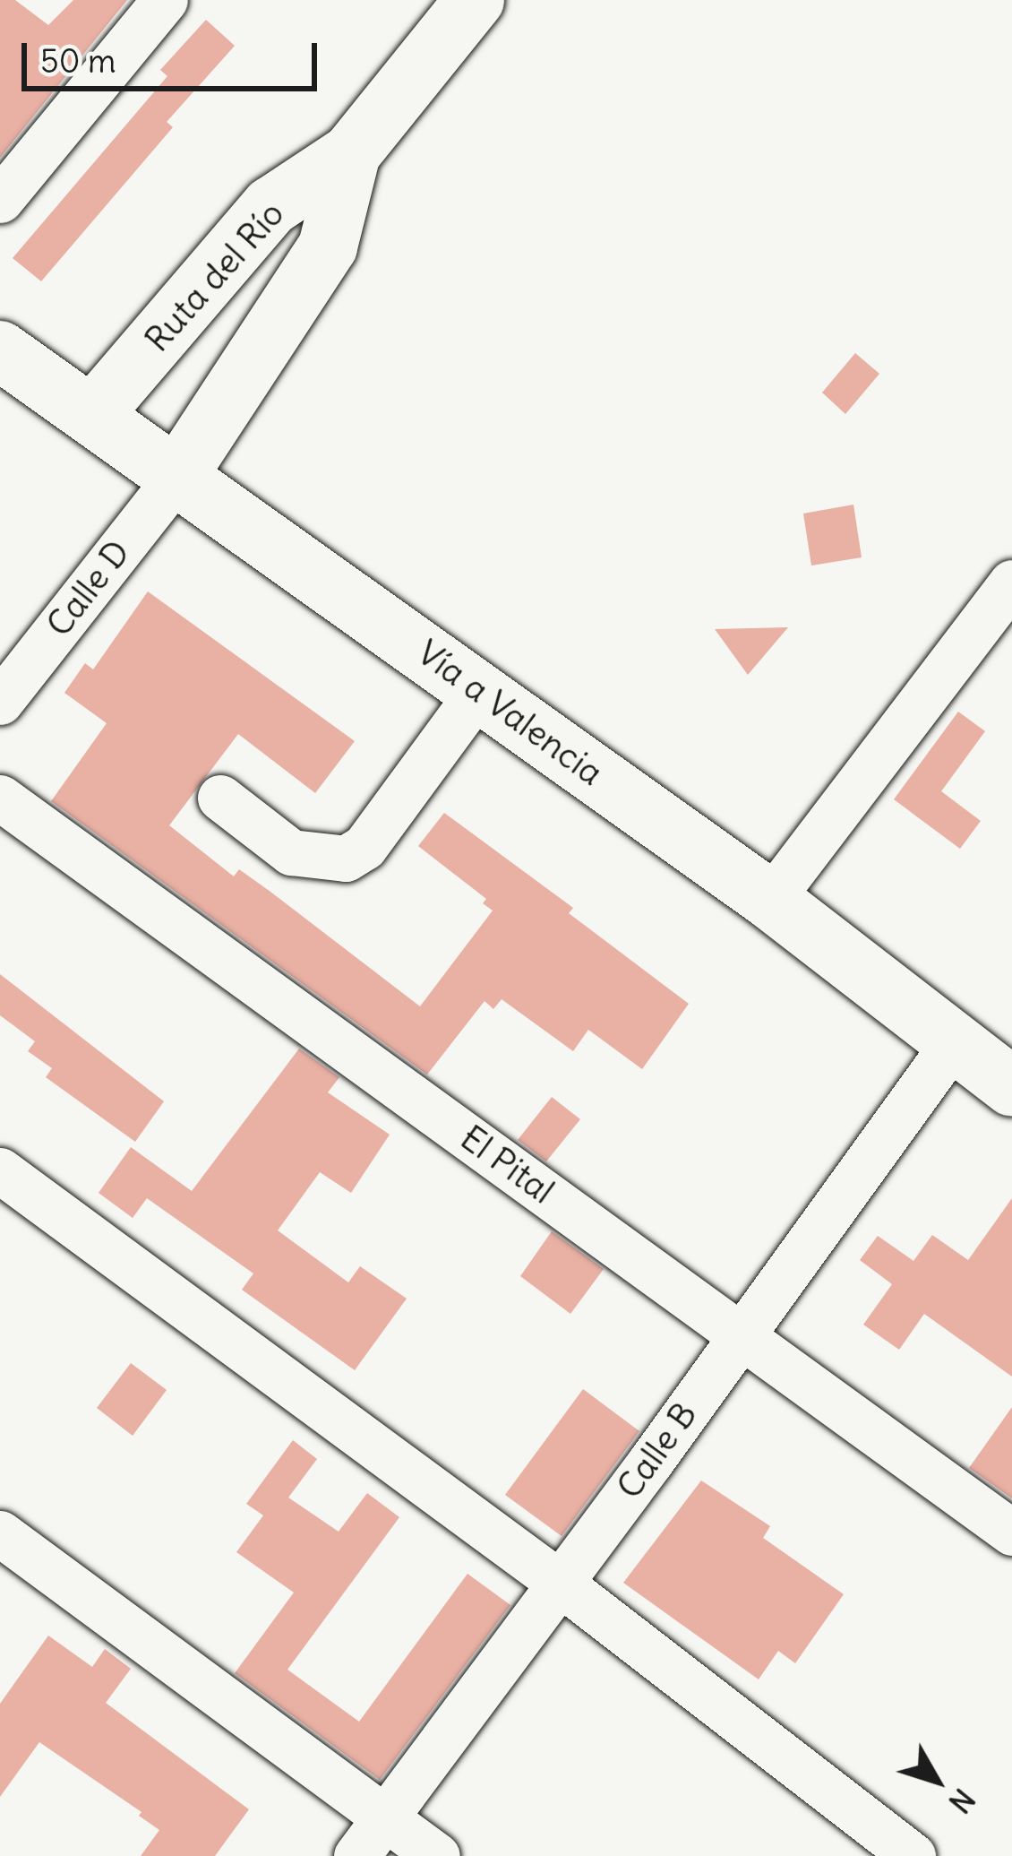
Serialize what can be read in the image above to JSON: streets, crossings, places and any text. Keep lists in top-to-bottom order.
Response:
{
  "streets": {
    "main road": ["Ruta del Río", "Vía a Valencia"],
    "street": ["Calle D", "El Pital", "Calle B"]
  },
  "crossings": [
    ["Ruta del Río", "Calle D"],
    ["Ruta del Río", "Vía a Valencia"],
    ["Calle D", "Vía a Valencia"],
    ["Vía a Valencia", "Calle B"],
    ["El Pital", "Calle B"]
  ],
  "scale_bar": "50 m",
  "north": "bottom right"
}
